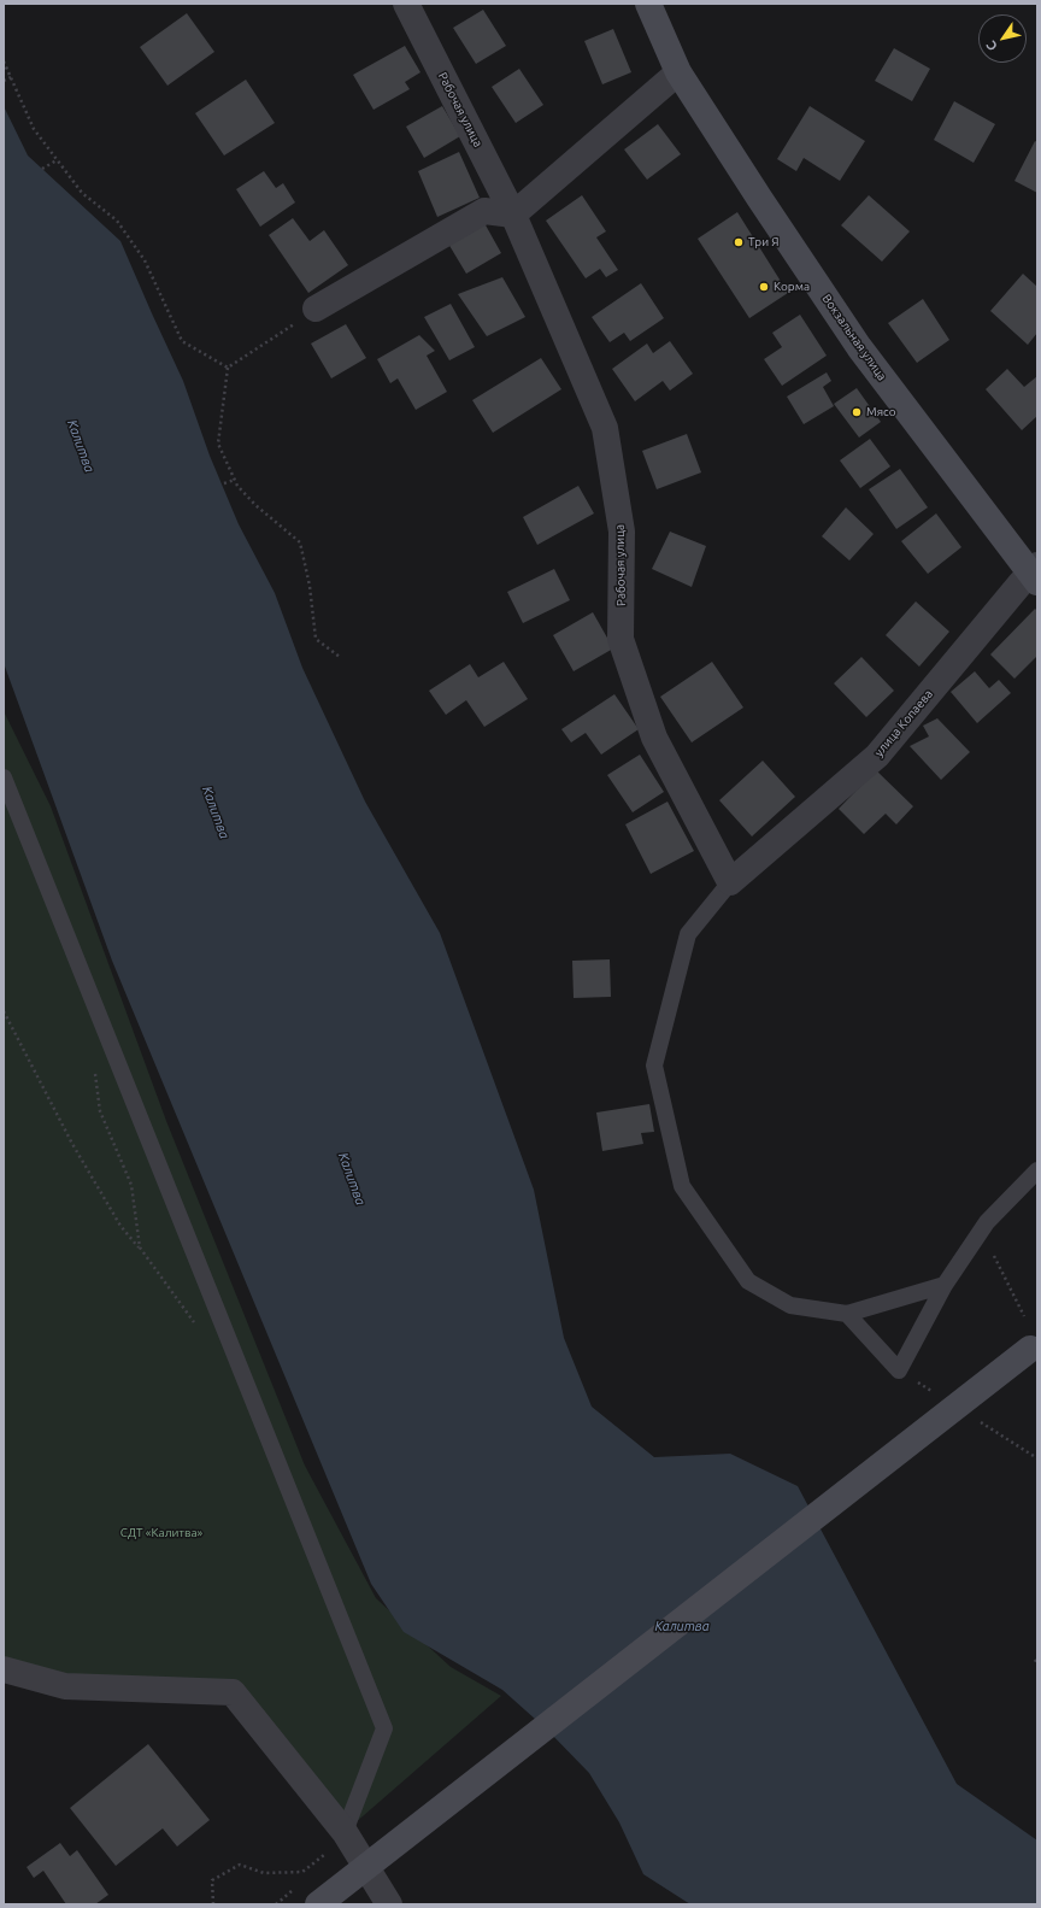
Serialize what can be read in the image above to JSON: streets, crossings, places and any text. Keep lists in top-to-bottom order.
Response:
{
  "streets": {
    "main road": ["Вокзальная улица"],
    "street": ["Рабочая улица", "улица Копаева"]
  },
  "crossings": [
    ["Рабочая улица", "улица Копаева"],
    ["Вокзальная улица", "улица Копаева"]
  ],
  "water": ["Калитва"],
  "parks": ["СДТ «Калитва»"],
  "places": ["Три Я", "Корма", "Мясо"],
  "north": "bottom left"
}
